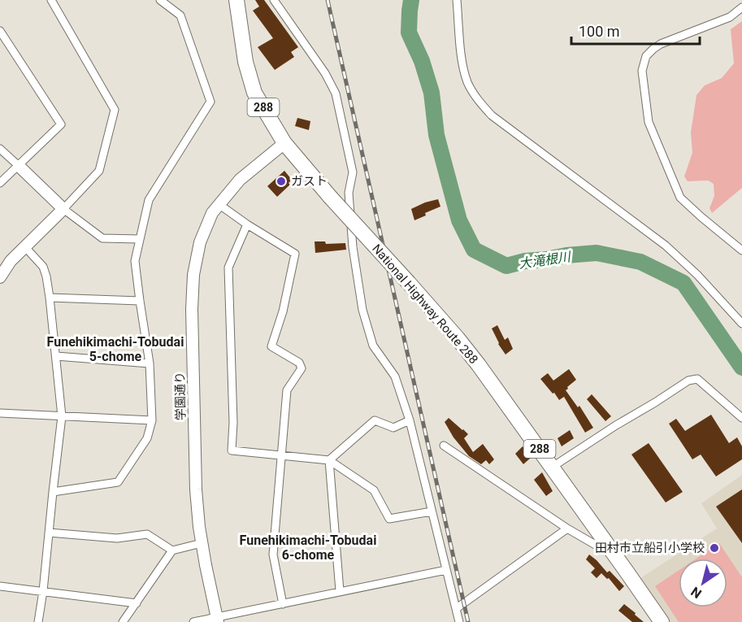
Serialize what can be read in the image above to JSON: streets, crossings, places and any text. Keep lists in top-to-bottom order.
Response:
{
  "streets": {
    "highway": ["288", "National Highway Route 288"],
    "street": ["学園通り"]
  },
  "crossings": [
    ["National Highway Route 288", "学園通り"]
  ],
  "districts": ["Funehikimachi-Tobudai 5-chome", "Funehikimachi-Tobudai 6-chome"],
  "water": ["大滝根川"],
  "places": ["ガスト", "田村市立船引小学校"],
  "scale_bar": "100 m",
  "north": "bottom left"
}
